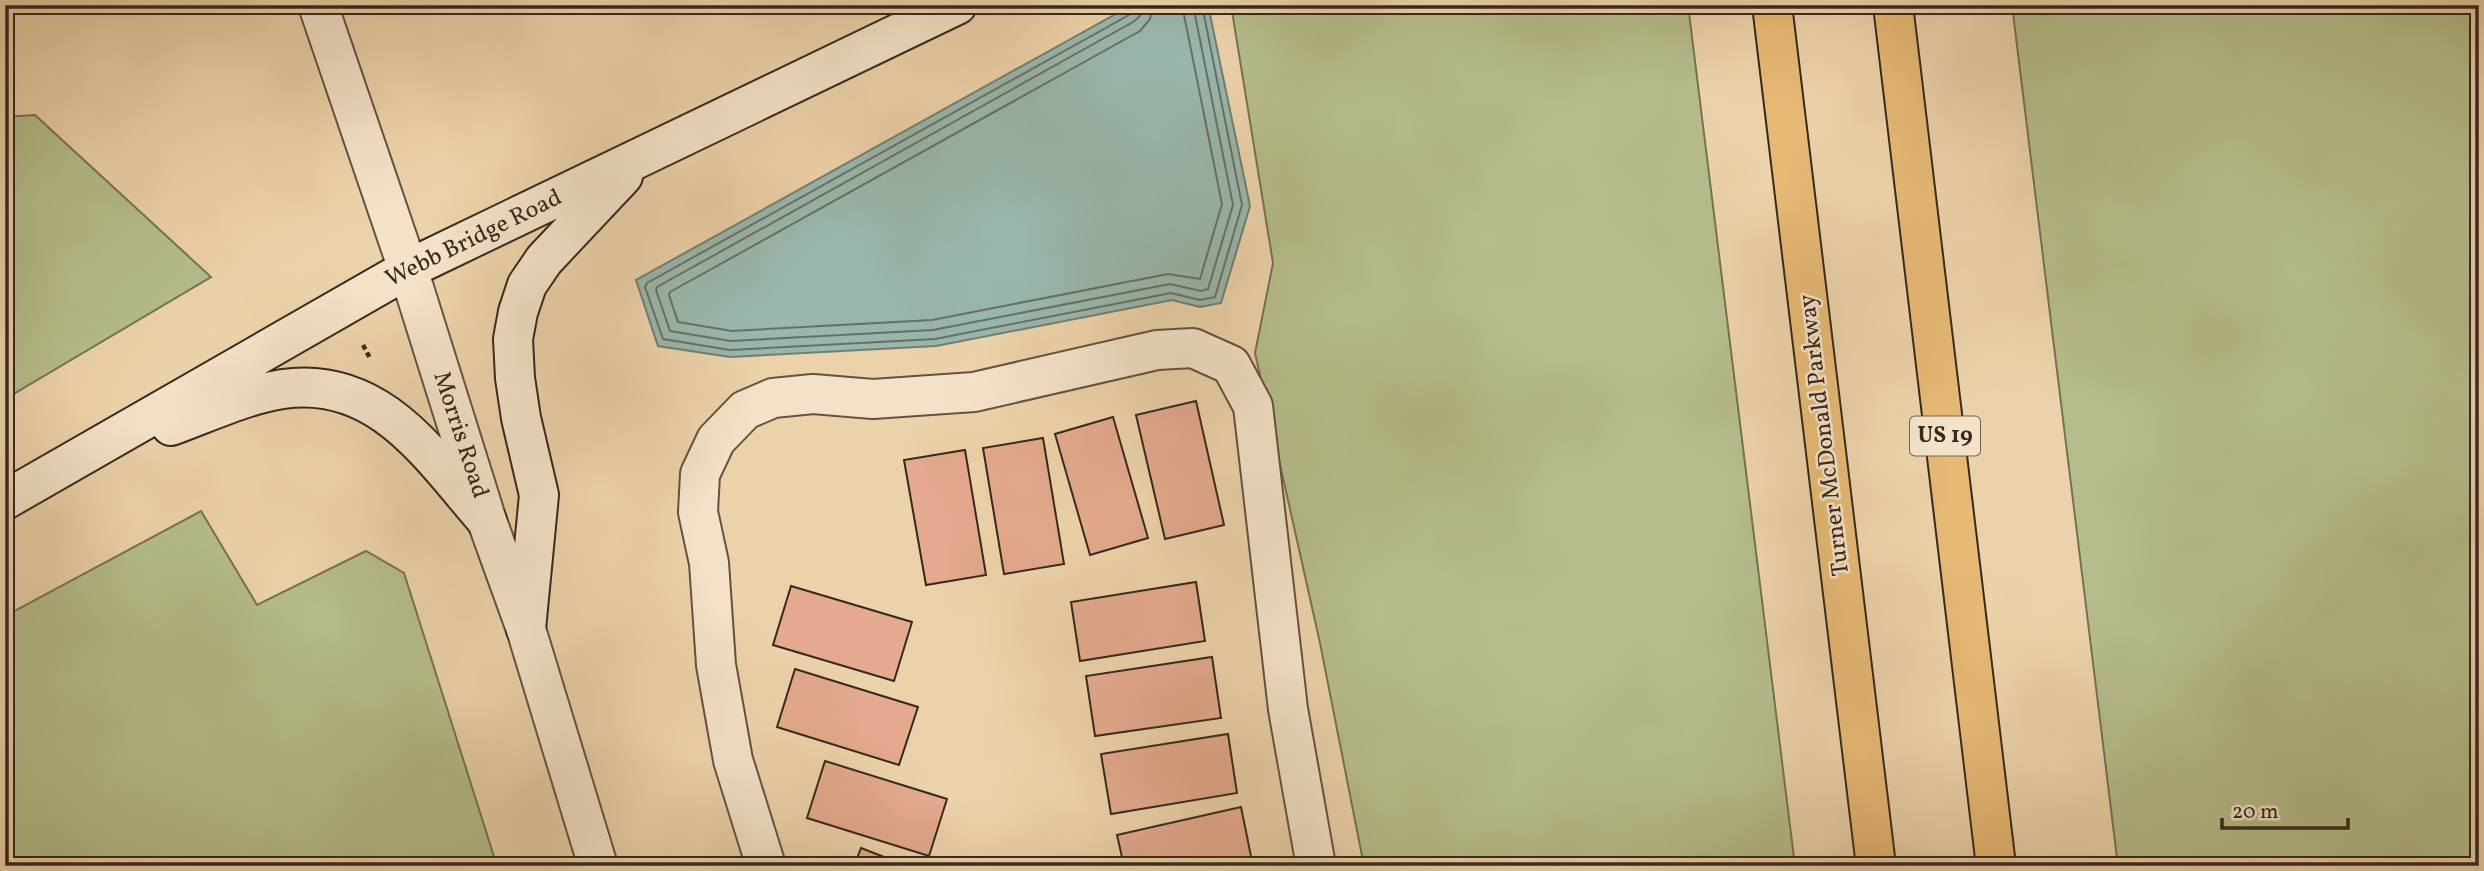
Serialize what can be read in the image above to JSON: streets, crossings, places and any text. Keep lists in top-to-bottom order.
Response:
{
  "streets": {
    "highway": ["Turner McDonald Parkway", "US 19"],
    "street": ["Webb Bridge Road", "Morris Road"]
  },
  "crossings": [
    ["Webb Bridge Road", "Morris Road"]
  ],
  "scale_bar": "20 m"
}
